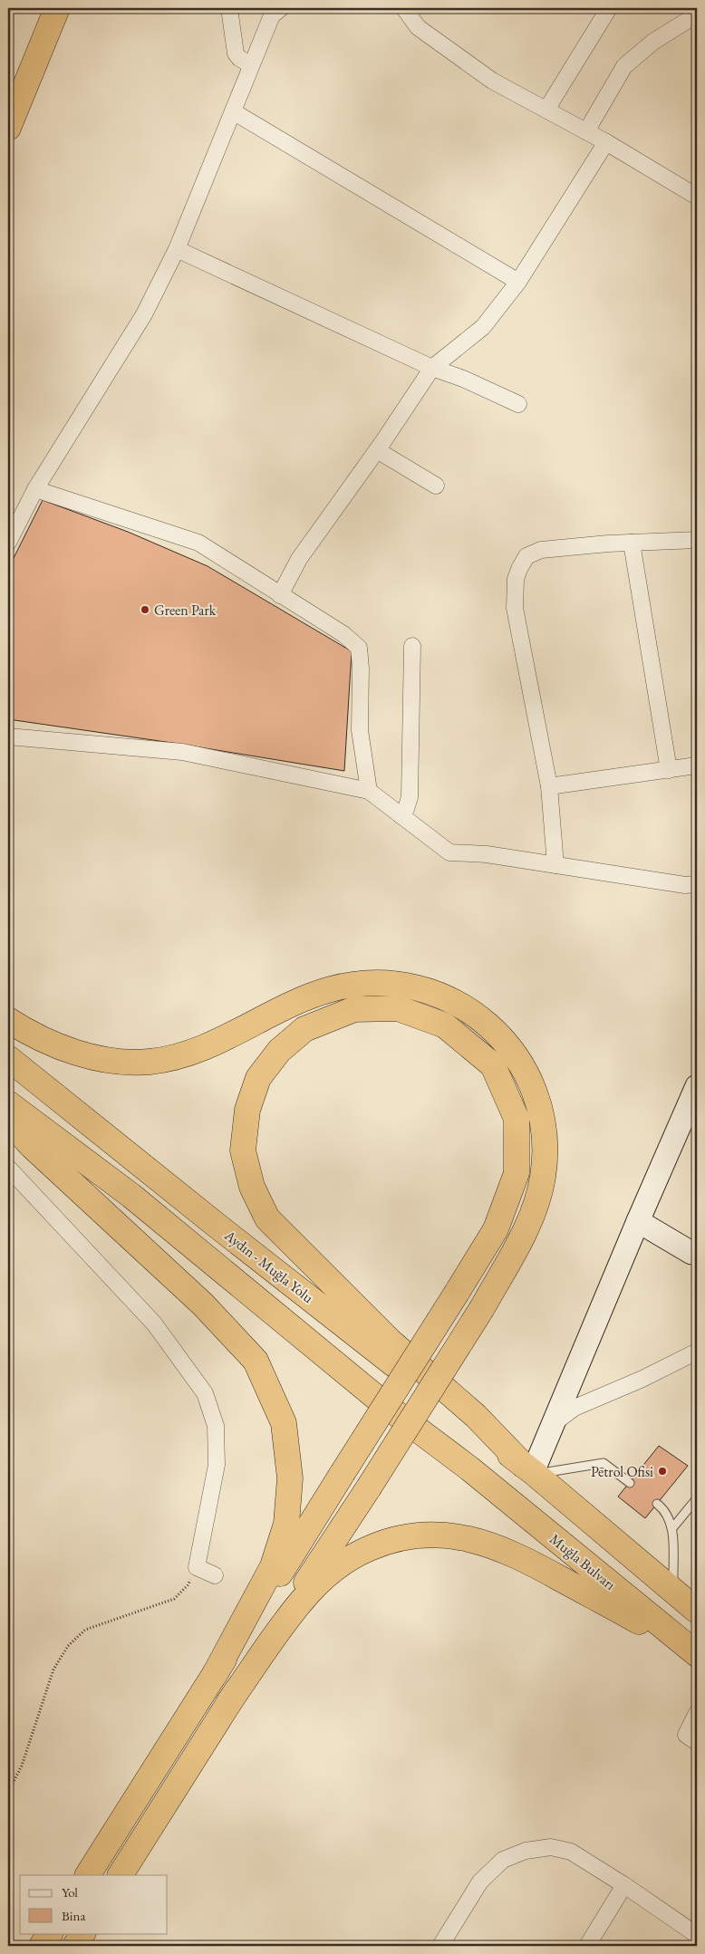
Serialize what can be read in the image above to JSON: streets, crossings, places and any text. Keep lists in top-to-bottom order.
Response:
{
  "streets": {
    "highway": ["Aydın - Muğla Yolu", "Muğla Bulvarı"]
  },
  "places": ["Green Park", "Petrol Ofisi"],
  "legend": ["Yol", "Bina"]
}
